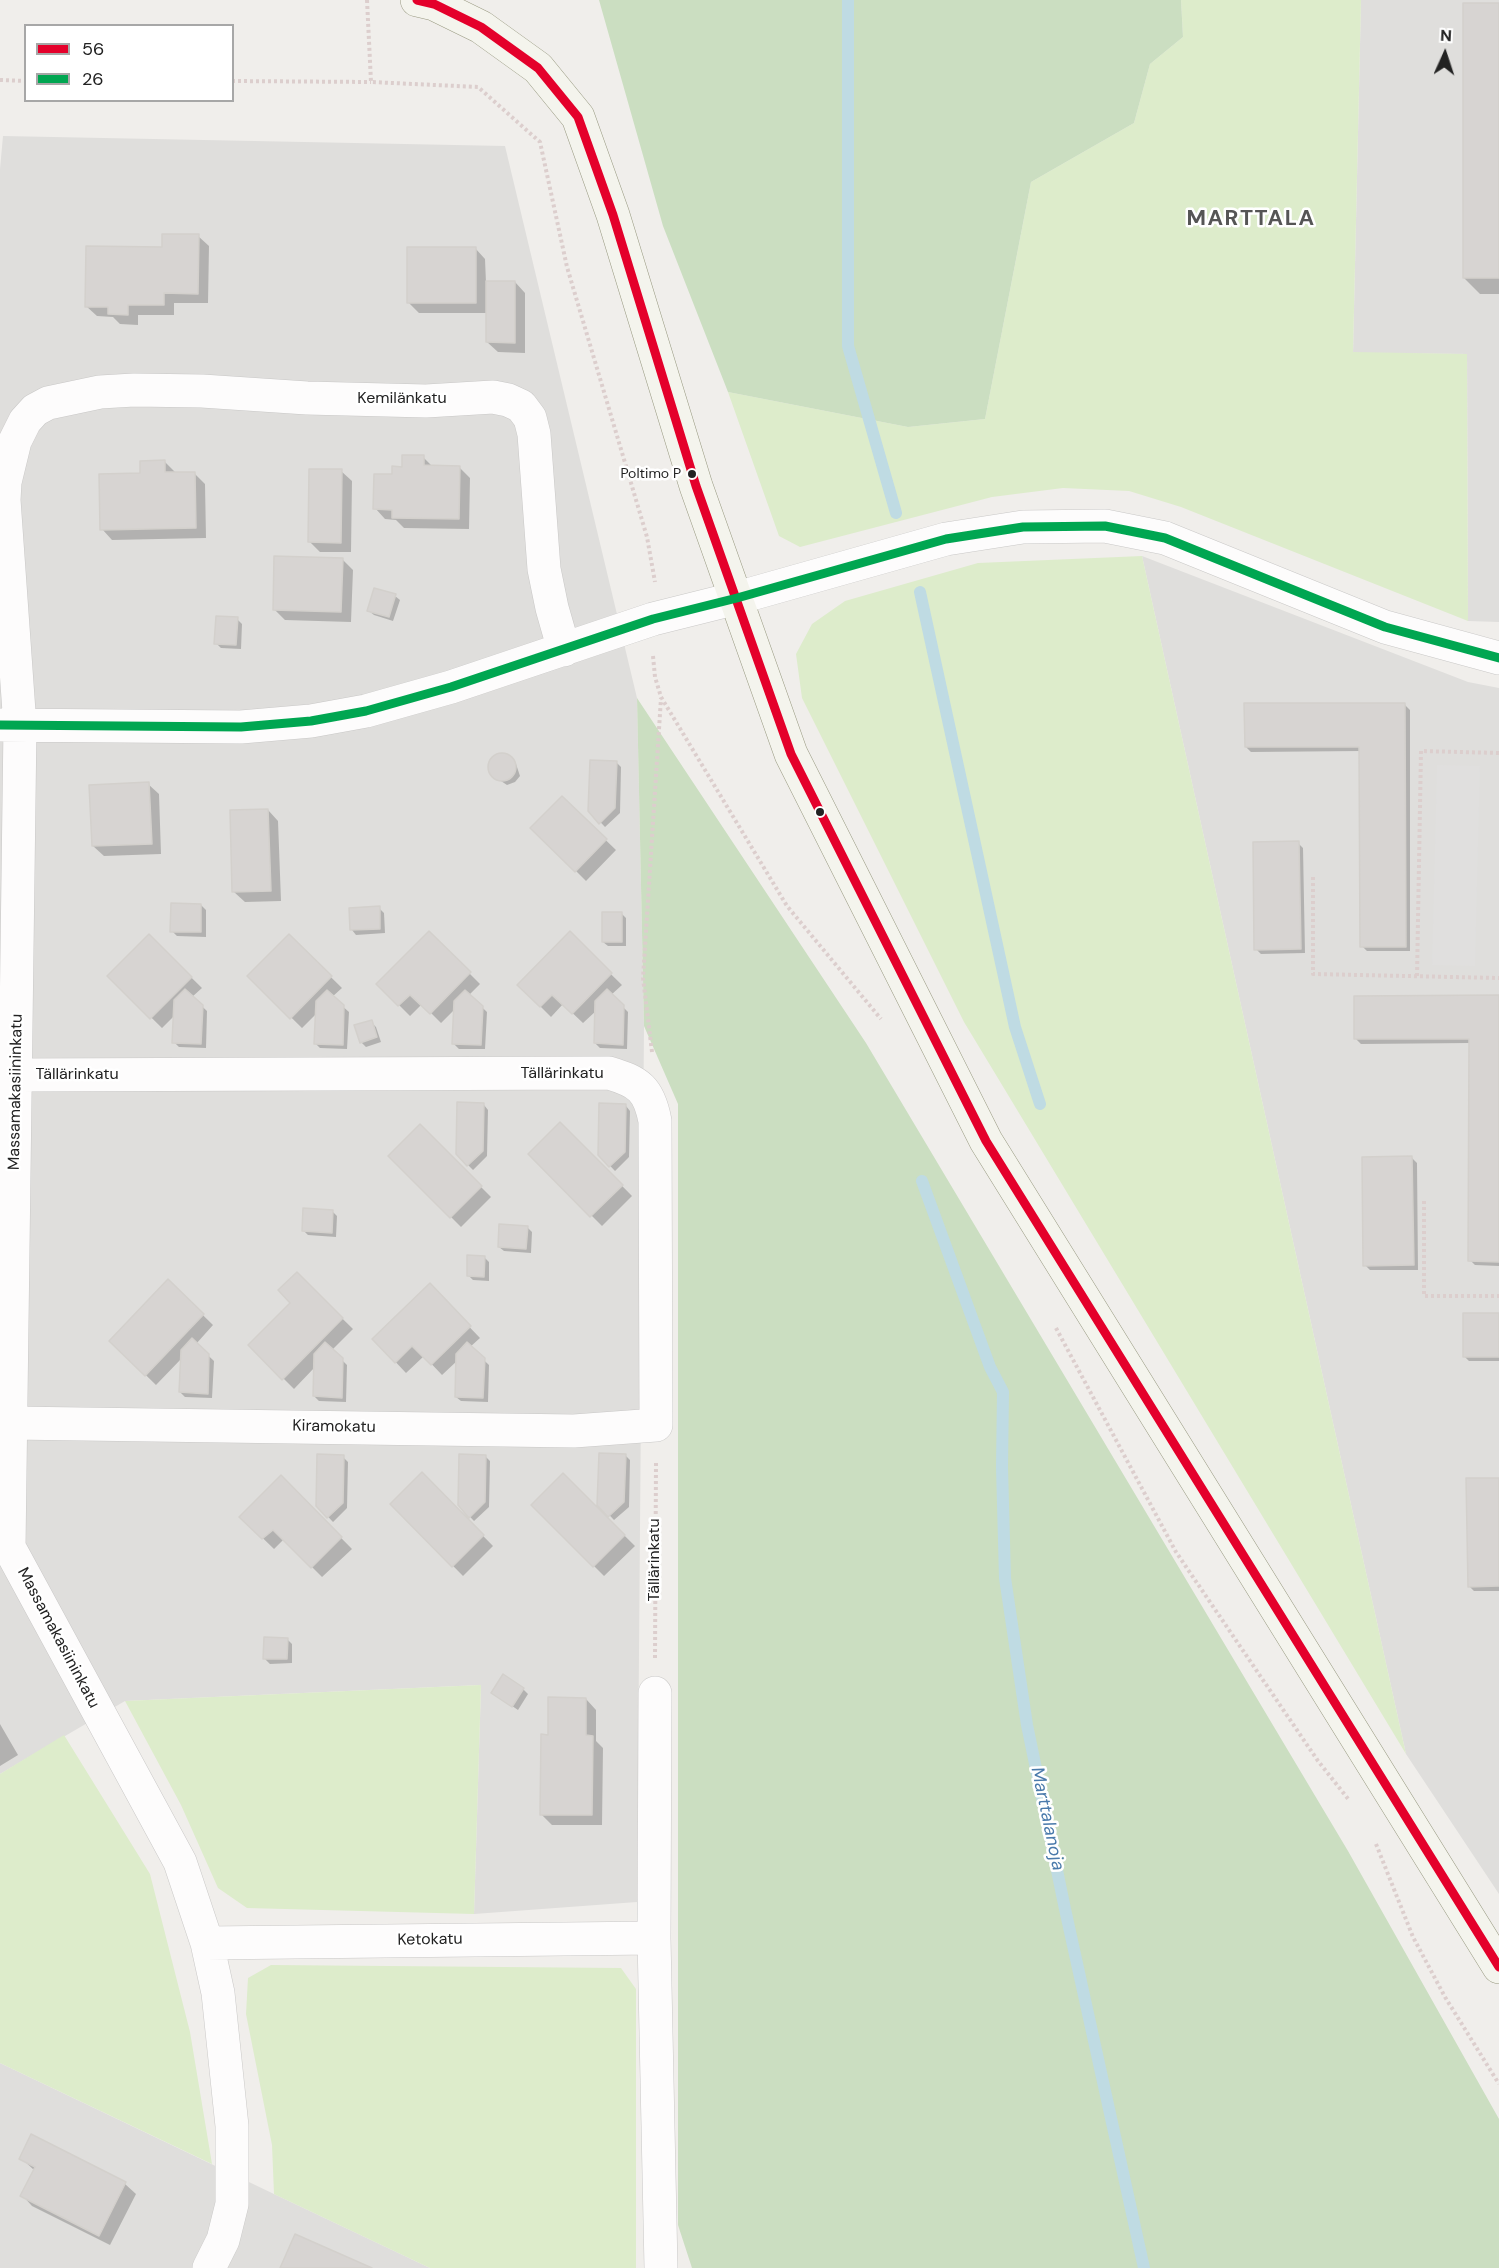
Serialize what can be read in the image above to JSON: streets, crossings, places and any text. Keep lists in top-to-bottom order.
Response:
{
  "streets": {
    "street": [
      "Kemilänkatu",
      "Tällärinkatu",
      "Massamakasiininkatu",
      "Kiramokatu",
      "Ketokatu"
    ]
  },
  "crossings": [
    ["Kemilänkatu", "Massamakasiininkatu"],
    ["Tällärinkatu", "Massamakasiininkatu"],
    ["Tällärinkatu", "Kiramokatu"],
    ["Massamakasiininkatu", "Kiramokatu"],
    ["Massamakasiininkatu", "Ketokatu"]
  ],
  "districts": ["MARTTALA"],
  "water": ["Marttalanoja"],
  "places": ["Poltimo P"],
  "lines": ["transit line 56", "transit line 26"],
  "legend": ["56", "26"],
  "north": "top"
}
